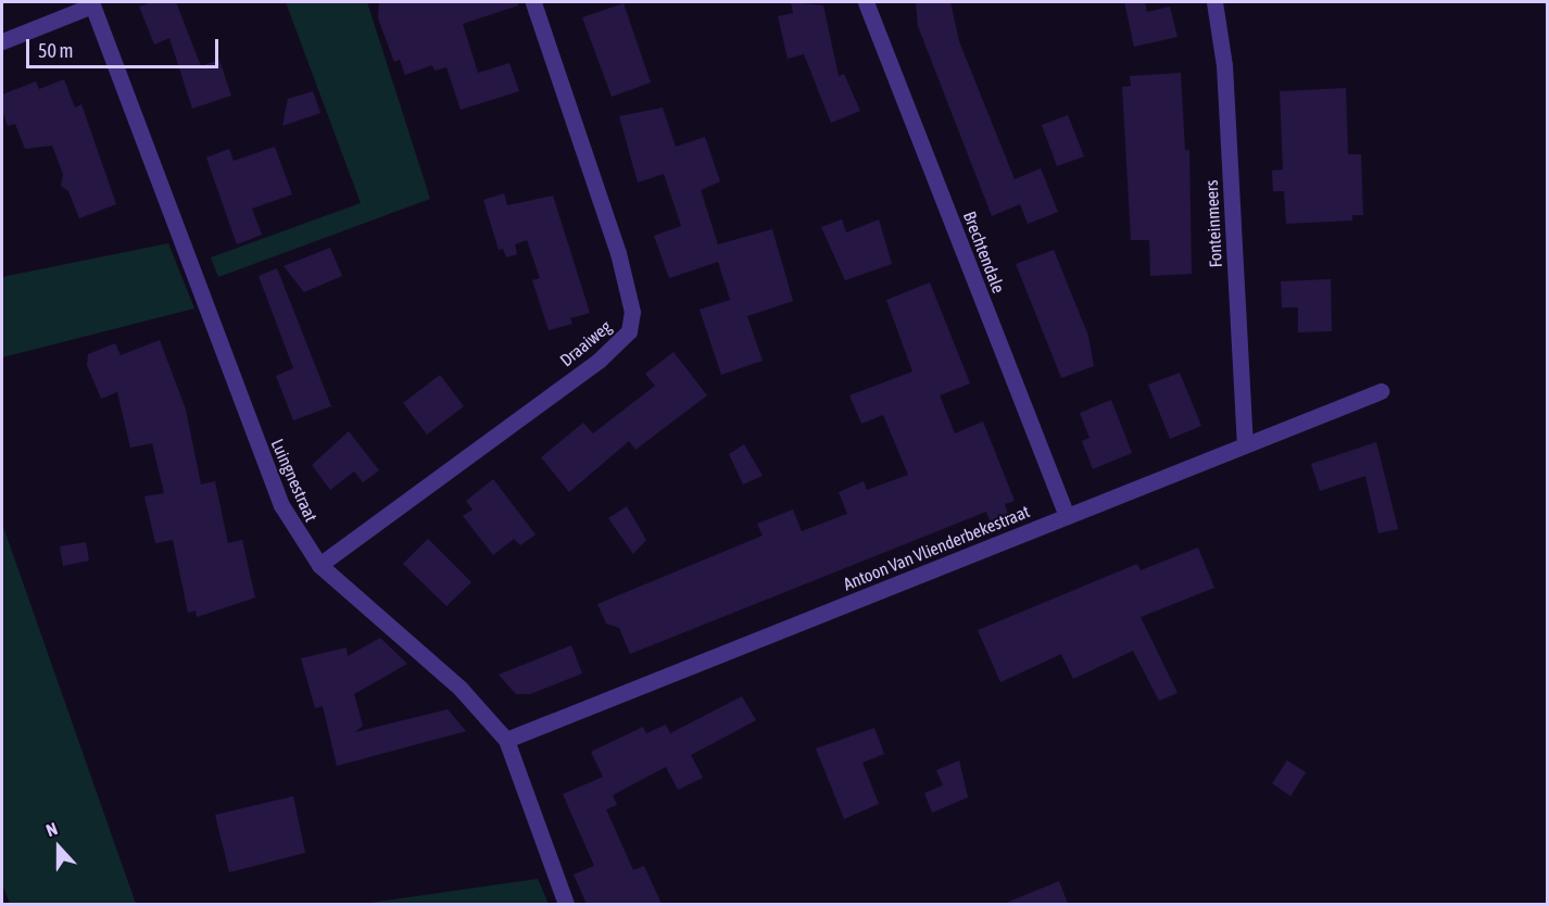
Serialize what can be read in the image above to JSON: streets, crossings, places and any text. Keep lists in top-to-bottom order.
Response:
{
  "streets": {
    "street": [
      "Fonteinmeers",
      "Brechtendale",
      "Draaiweg",
      "Luingnestraat",
      "Antoon Van Vlienderbekestraat"
    ]
  },
  "crossings": [
    ["Fonteinmeers", "Antoon Van Vlienderbekestraat"],
    ["Brechtendale", "Antoon Van Vlienderbekestraat"],
    ["Draaiweg", "Luingnestraat"],
    ["Luingnestraat", "Antoon Van Vlienderbekestraat"]
  ],
  "scale_bar": "50 m",
  "north": "top"
}
